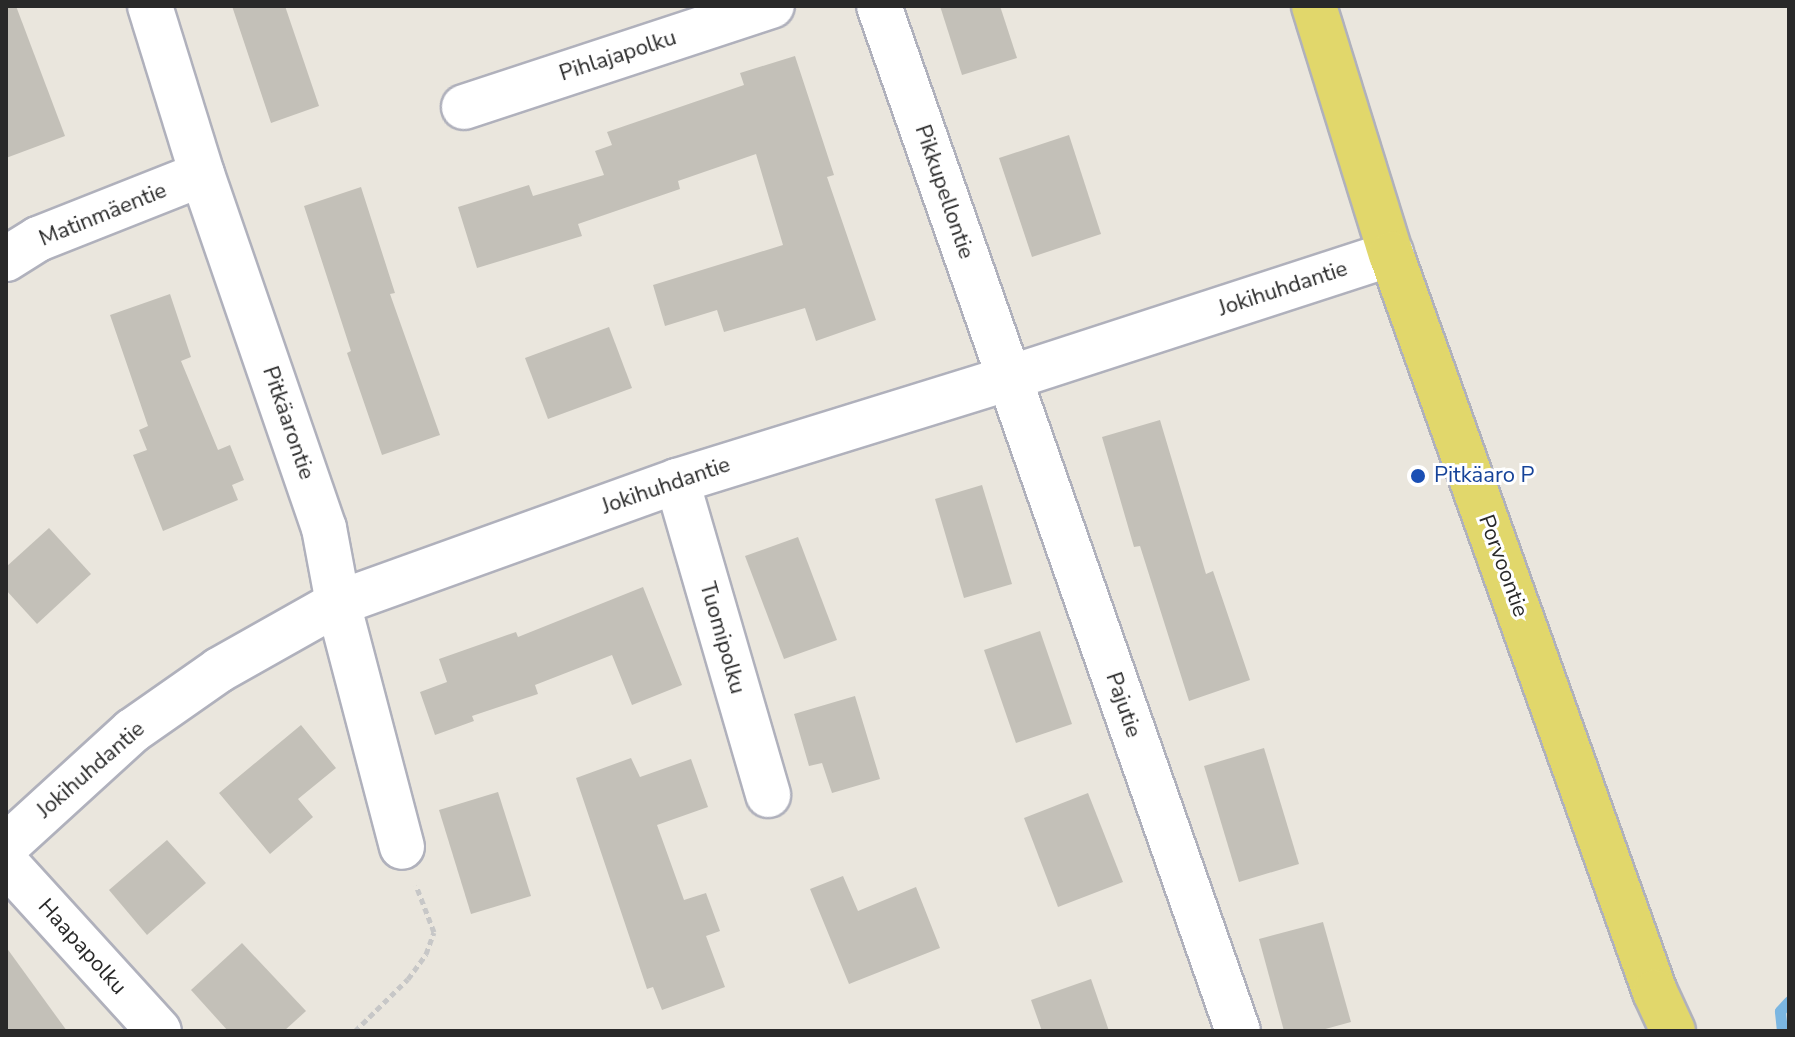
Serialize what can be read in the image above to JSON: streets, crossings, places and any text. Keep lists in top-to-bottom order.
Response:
{
  "streets": {
    "main road": ["Porvoontie"],
    "street": [
      "Pihlajapolku",
      "Pikkupellontie",
      "Matinmäentie",
      "Jokihuhdantie",
      "Pitkäarontie",
      "Tuomipolku",
      "Pajutie",
      "Haapapolku"
    ]
  },
  "crossings": [
    ["Pikkupellontie", "Jokihuhdantie"],
    ["Pikkupellontie", "Pajutie"],
    ["Matinmäentie", "Pitkäarontie"],
    ["Jokihuhdantie", "Pitkäarontie"],
    ["Jokihuhdantie", "Porvoontie"],
    ["Jokihuhdantie", "Tuomipolku"],
    ["Jokihuhdantie", "Pajutie"]
  ],
  "places": ["Pitkäaro P"]
}
